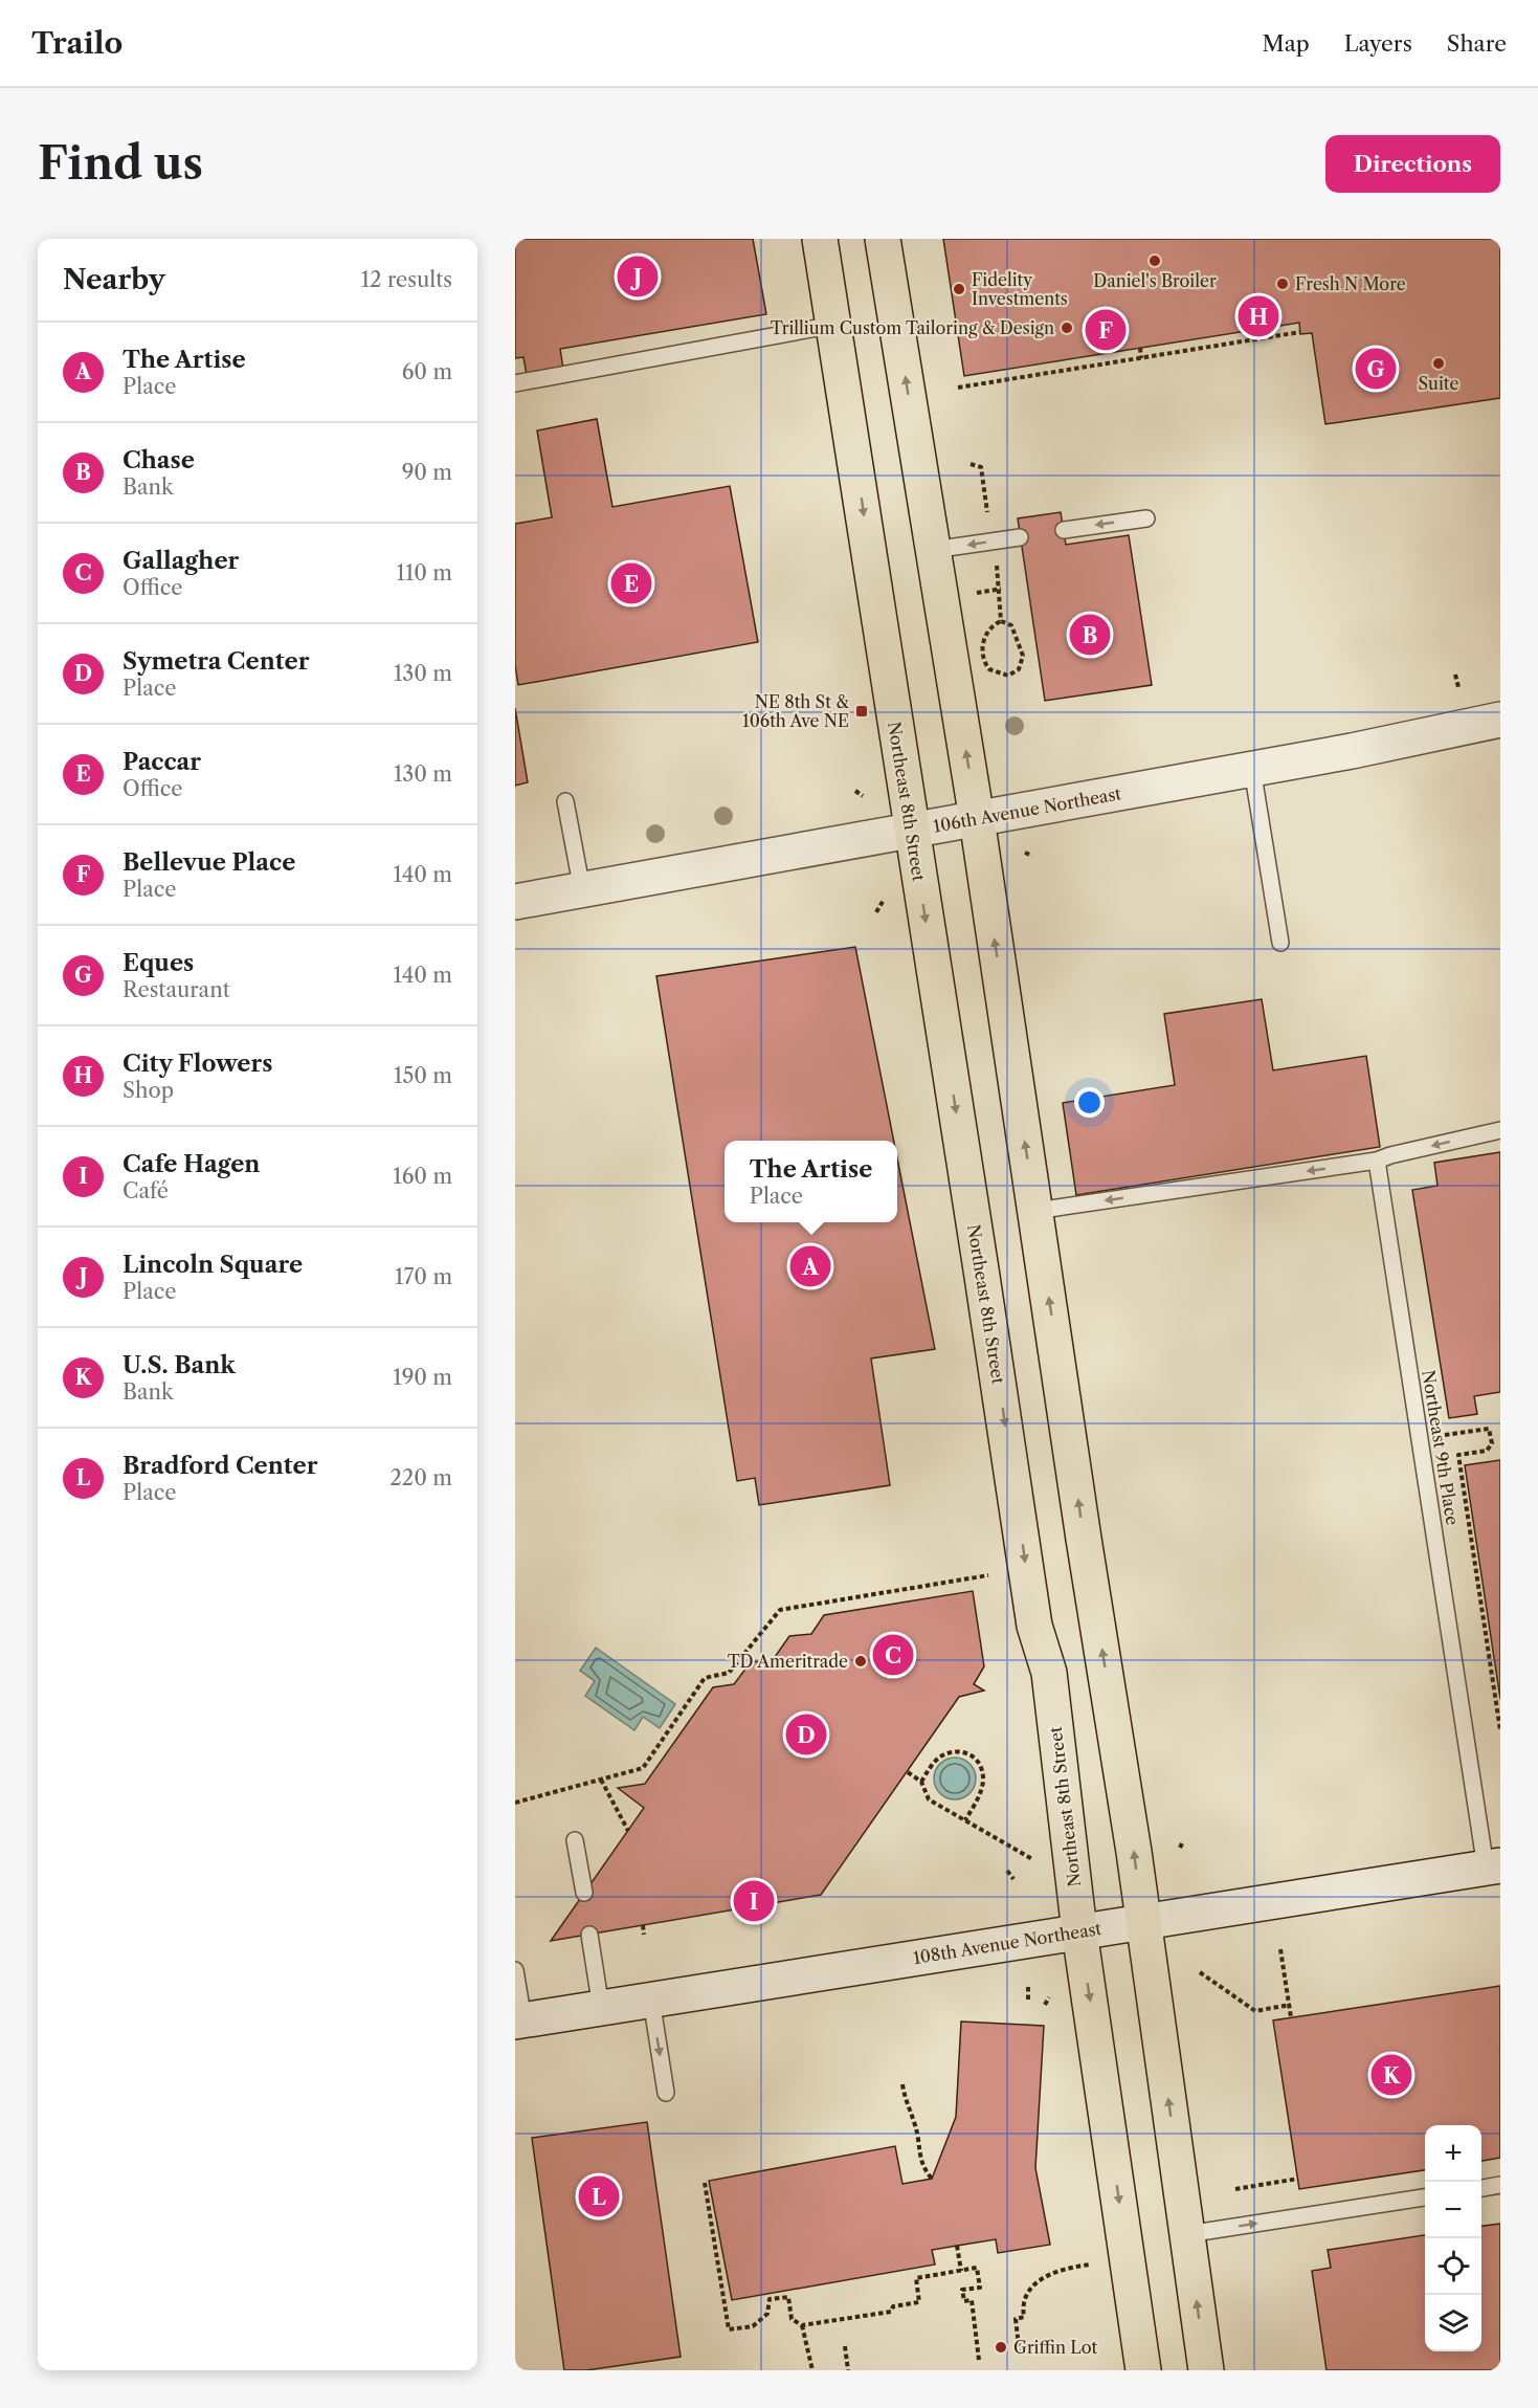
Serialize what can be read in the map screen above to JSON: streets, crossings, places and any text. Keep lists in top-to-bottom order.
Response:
{
  "streets": {
    "main road": ["Northeast 8th Street"],
    "street": ["106th Avenue Northeast", "108th Avenue Northeast"],
    "lane": ["Northeast 9th Place"]
  },
  "crossings": [
    ["Northeast 8th Street", "106th Avenue Northeast"],
    ["Northeast 8th Street", "108th Avenue Northeast"],
    ["Northeast 9th Place", "108th Avenue Northeast"]
  ],
  "places": {
    "other": [
      "Daniel's Broiler",
      "Fresh N More",
      "Fidelity Investments",
      "Trillium Custom Tailoring & Design",
      "Suite",
      "TD Ameritrade",
      "Griffin Lot"
    ],
    "transit": ["NE 8th St & 106th Ave NE"]
  },
  "page": {
    "header": "Trailo",
    "nav": ["Map", "Layers", "Share"],
    "buttons": "Directions",
    "title": "Find us",
    "heading": ["Nearby", "12 results"],
    "pins": [
      "J",
      "H",
      "F",
      "G",
      "E",
      "B",
      "A",
      "C",
      "D",
      "I",
      "K",
      "L"
    ],
    "list": [
      {
        "mark": "A",
        "name": "The Artise",
        "note": "Place",
        "value": "60 m"
      },
      {
        "mark": "B",
        "name": "Chase",
        "note": "Bank",
        "value": "90 m"
      },
      {
        "mark": "C",
        "name": "Gallagher",
        "note": "Office",
        "value": "110 m"
      },
      {
        "mark": "D",
        "name": "Symetra Center",
        "note": "Place",
        "value": "130 m"
      },
      {
        "mark": "E",
        "name": "Paccar",
        "note": "Office",
        "value": "130 m"
      },
      {
        "mark": "F",
        "name": "Bellevue Place",
        "note": "Place",
        "value": "140 m"
      },
      {
        "mark": "G",
        "name": "Eques",
        "note": "Restaurant",
        "value": "140 m"
      },
      {
        "mark": "H",
        "name": "City Flowers",
        "note": "Shop",
        "value": "150 m"
      },
      {
        "mark": "I",
        "name": "Cafe Hagen",
        "note": "Café",
        "value": "160 m"
      },
      {
        "mark": "J",
        "name": "Lincoln Square",
        "note": "Place",
        "value": "170 m"
      },
      {
        "mark": "K",
        "name": "U.S. Bank",
        "note": "Bank",
        "value": "190 m"
      },
      {
        "mark": "L",
        "name": "Bradford Center",
        "note": "Place",
        "value": "220 m"
      }
    ],
    "popup": ["The Artise", "Place"],
    "map_buttons": ["+", "−"]
  }
}
